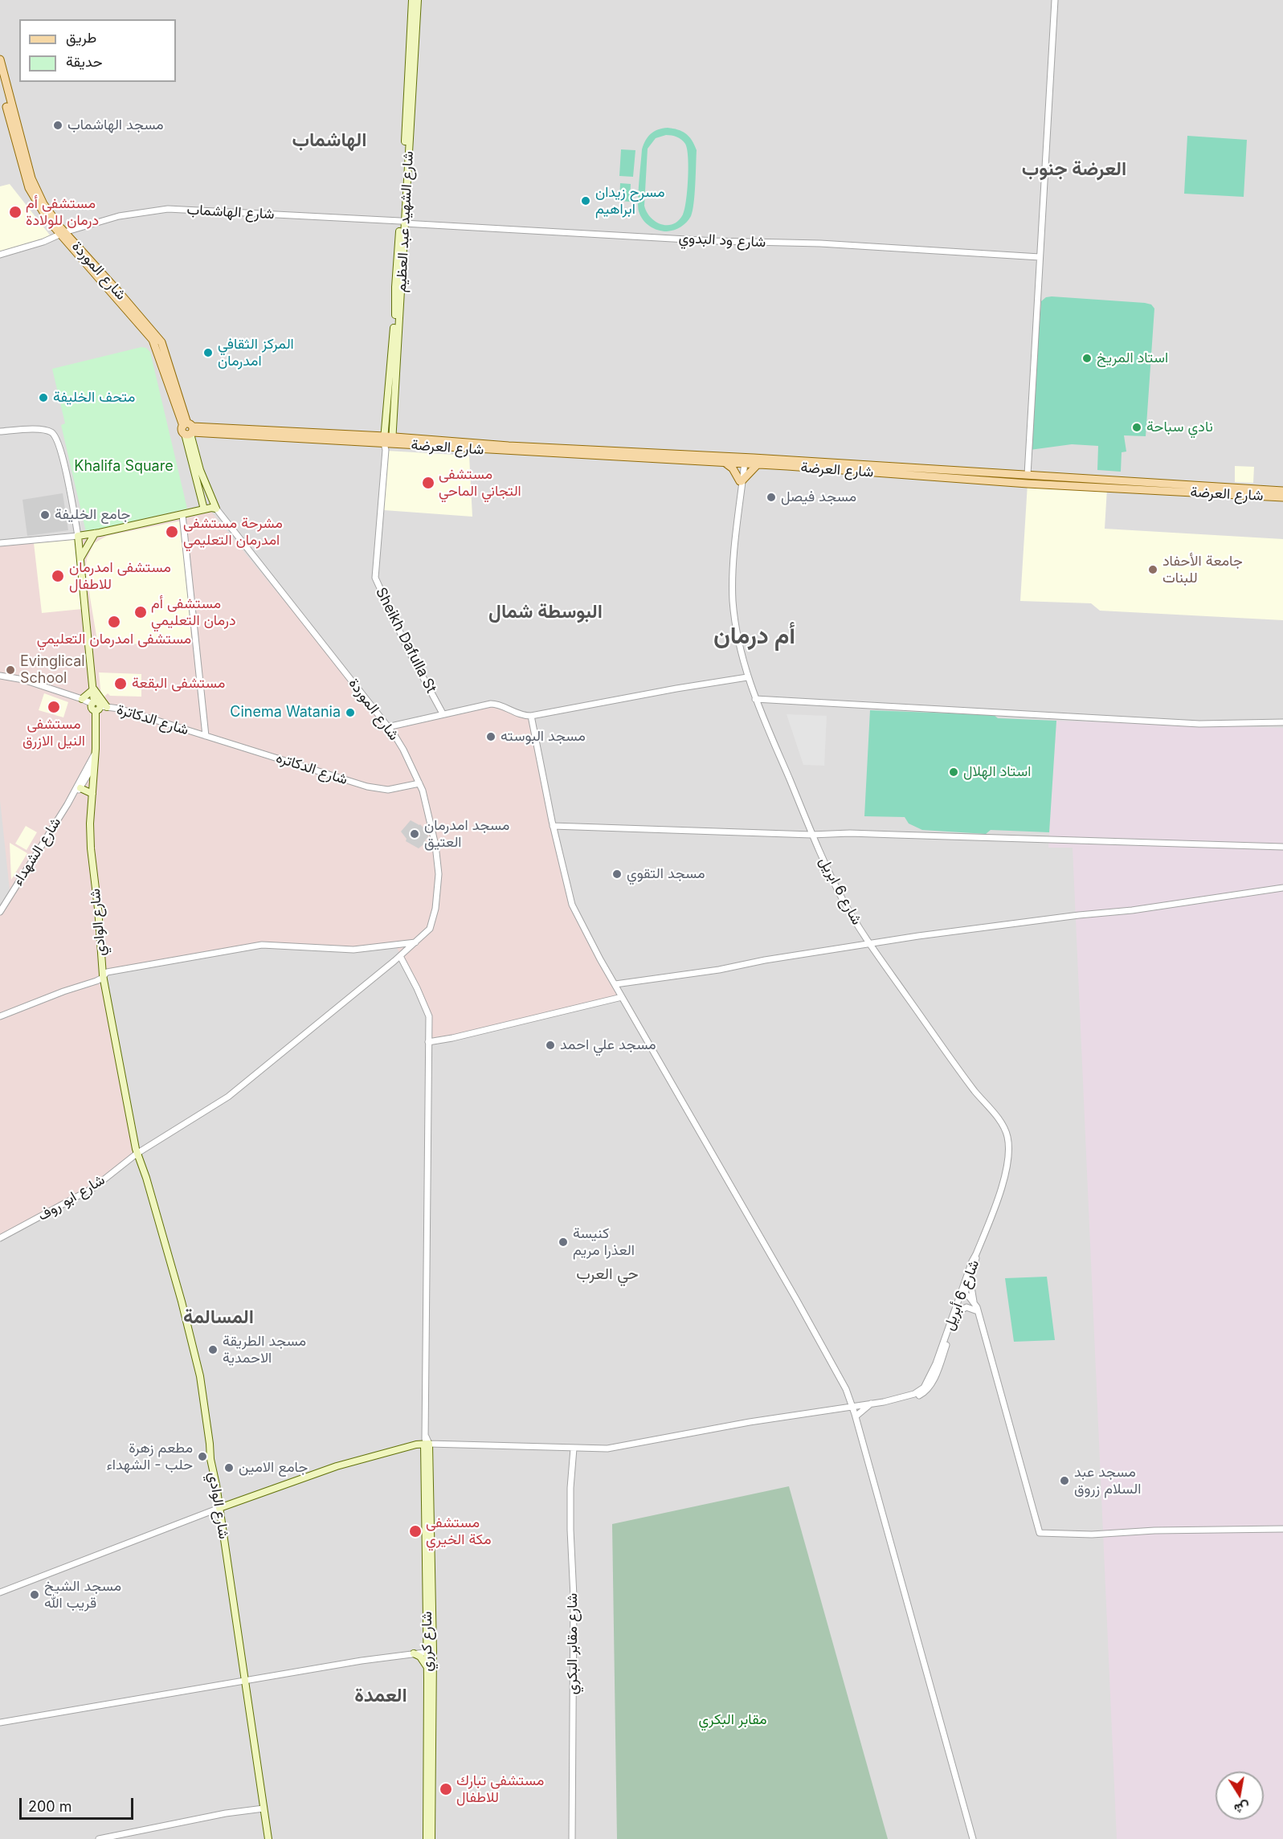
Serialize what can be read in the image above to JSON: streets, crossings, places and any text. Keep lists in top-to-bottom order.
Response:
{
  "streets": {
    "main road": [
      "شارع الشهيد عبد العظيم",
      "شارع الموردة",
      "شارع العرضة",
      "شارع الوادي",
      "شارع كرري"
    ],
    "street": [
      "شارع الهاشماب",
      "شارع ود البدوي",
      "Sheikh Dafulla St",
      "شارع الدكاترة",
      "شارع الدكاتره",
      "شارع الشهداء",
      "شارع 6 ابريل",
      "شارع ابو روف",
      "شارع 6 أبريل",
      "شارع مقابر البكري"
    ]
  },
  "crossings": [
    ["شارع الهاشماب", "شارع الشهيد عبد العظيم"],
    ["شارع الهاشماب", "شارع ود البدوي"],
    ["شارع الهاشماب", "شارع الموردة"],
    ["شارع الشهيد عبد العظيم", "شارع ود البدوي"],
    ["شارع الشهيد عبد العظيم", "شارع العرضة"],
    ["شارع الشهيد عبد العظيم", "Sheikh Dafulla St"],
    ["شارع الموردة", "شارع الدكاتره"],
    ["شارع الموردة", "شارع ابو روف"],
    ["شارع العرضة", "Sheikh Dafulla St"],
    ["شارع العرضة", "شارع 6 ابريل"],
    ["شارع الدكاترة", "شارع الدكاتره"],
    ["شارع الدكاترة", "شارع الوادي"],
    ["شارع الشهداء", "شارع الوادي"],
    ["شارع 6 ابريل", "شارع 6 أبريل"],
    ["شارع الوادي", "شارع ابو روف"],
    ["شارع 6 أبريل", "شارع كرري"],
    ["شارع 6 أبريل", "شارع مقابر البكري"]
  ],
  "districts": [
    "الهاشماب",
    "العرضة جنوب",
    "البوسطة شمال",
    "أم درمان",
    "حي العرب",
    "المسالمة",
    "العمدة"
  ],
  "parks": ["Khalifa Square", "مقابر البكري"],
  "places": [
    "مسجد الهاشماب",
    "مسرح زيدان ابراهيم",
    "مستشفى أم درمان للولادة",
    "المركز الثقافي امدرمان",
    "استاد المريخ",
    "متحف الخليفة",
    "نادي سباحة",
    "مستشفى التجاني الماحي",
    "مسجد فيصل",
    "جامع الخليفة",
    "مشرحة مستشفى امدرمان التعليمي",
    "جامعة الأحفاد للبنات",
    "مستشفى امدرمان للاطفال",
    "مستشفى أم درمان التعليمي",
    "مستشفى امدرمان التعليمي",
    "Evinglical School",
    "مستشفى البقعة",
    "مستشفى النيل الازرق",
    "Cinema Watania",
    "مسجد البوسته",
    "استاد الهلال",
    "مسجد امدرمان العتيق",
    "مسجد التقوي",
    "مسجد علي احمد",
    "كنيسة العذرا مريم",
    "مسجد الطريقة الاحمدية",
    "مطعم زهرة حلب - الشهداء",
    "جامع الامين",
    "مسجد عبد السلام زروق",
    "مستشفى مكة الخيري",
    "مسجد الشيخ قريب الله",
    "مستشفى تبارك للاطفال"
  ],
  "legend": ["طريق", "حديقة"],
  "scale_bar": "200 m",
  "north": "bottom"
}
